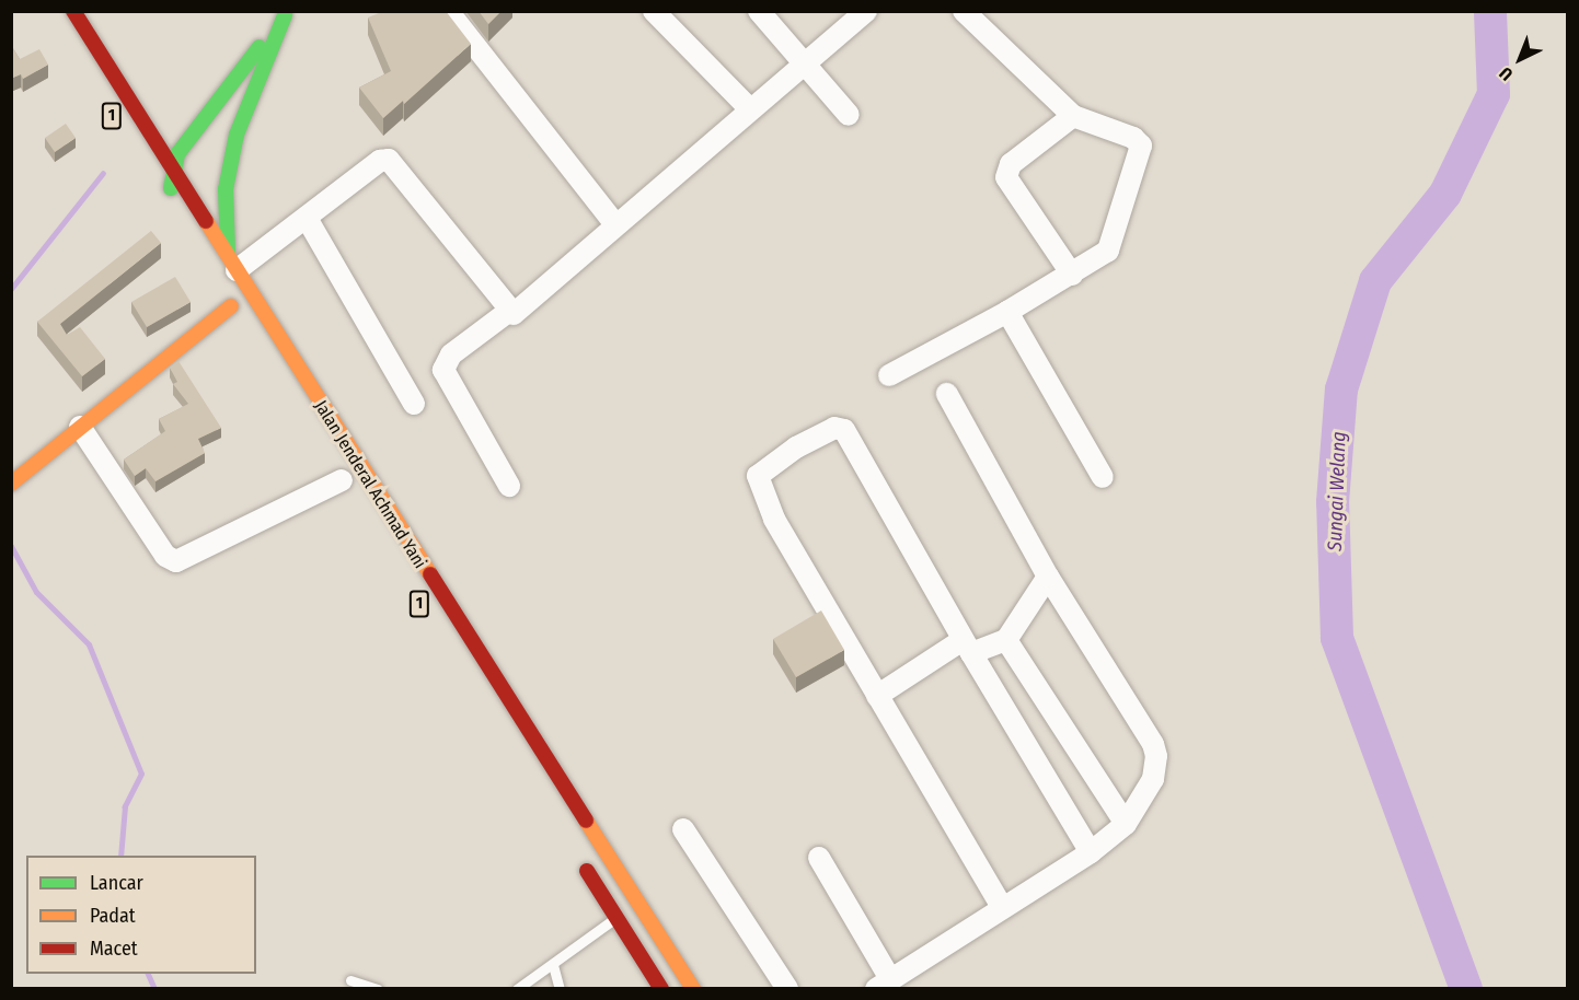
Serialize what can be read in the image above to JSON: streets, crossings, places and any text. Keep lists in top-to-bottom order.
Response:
{
  "streets": {
    "main road": ["1", "Jalan Jenderal Achmad Yani"]
  },
  "water": ["Sungai Welang"],
  "legend": ["Lancar", "Padat", "Macet"],
  "north": "bottom left"
}
